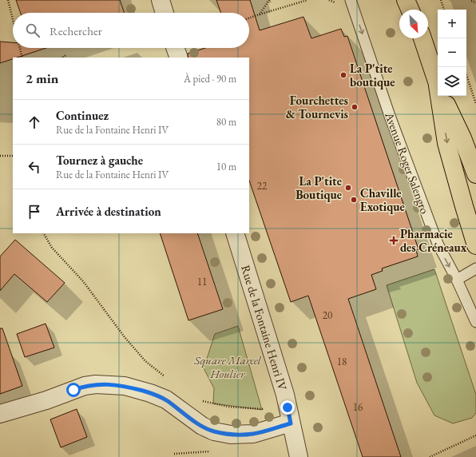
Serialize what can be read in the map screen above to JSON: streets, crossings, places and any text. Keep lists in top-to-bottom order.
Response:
{
  "streets": {
    "street": ["Rue de la Fontaine Henri IV"],
    "lane": ["Avenue Roger Salengro"]
  },
  "one_way": ["Avenue Roger Salengro"],
  "parks": ["Square Marcel Houlier"],
  "places": {
    "other": [
      "La P'tite boutique",
      "Fourchettes & Tournevis",
      "La P'tite Boutique",
      "Chaville Exotique"
    ],
    "health": ["Pharmacie des Créneaux"]
  },
  "house_numbers": [
    "22",
    "11",
    "20",
    "18",
    "16"
  ],
  "north": "bottom right",
  "page": {
    "map_buttons": ["+", "−"],
    "search": "Rechercher",
    "heading": ["2 min", "À pied · 90 m"],
    "list": [
      ["Continuez", "Rue de la Fontaine Henri IV", "80 m"],
      ["Tournez à gauche", "Rue de la Fontaine Henri IV", "10 m"],
      "Arrivée à destination"
    ]
  }
}
